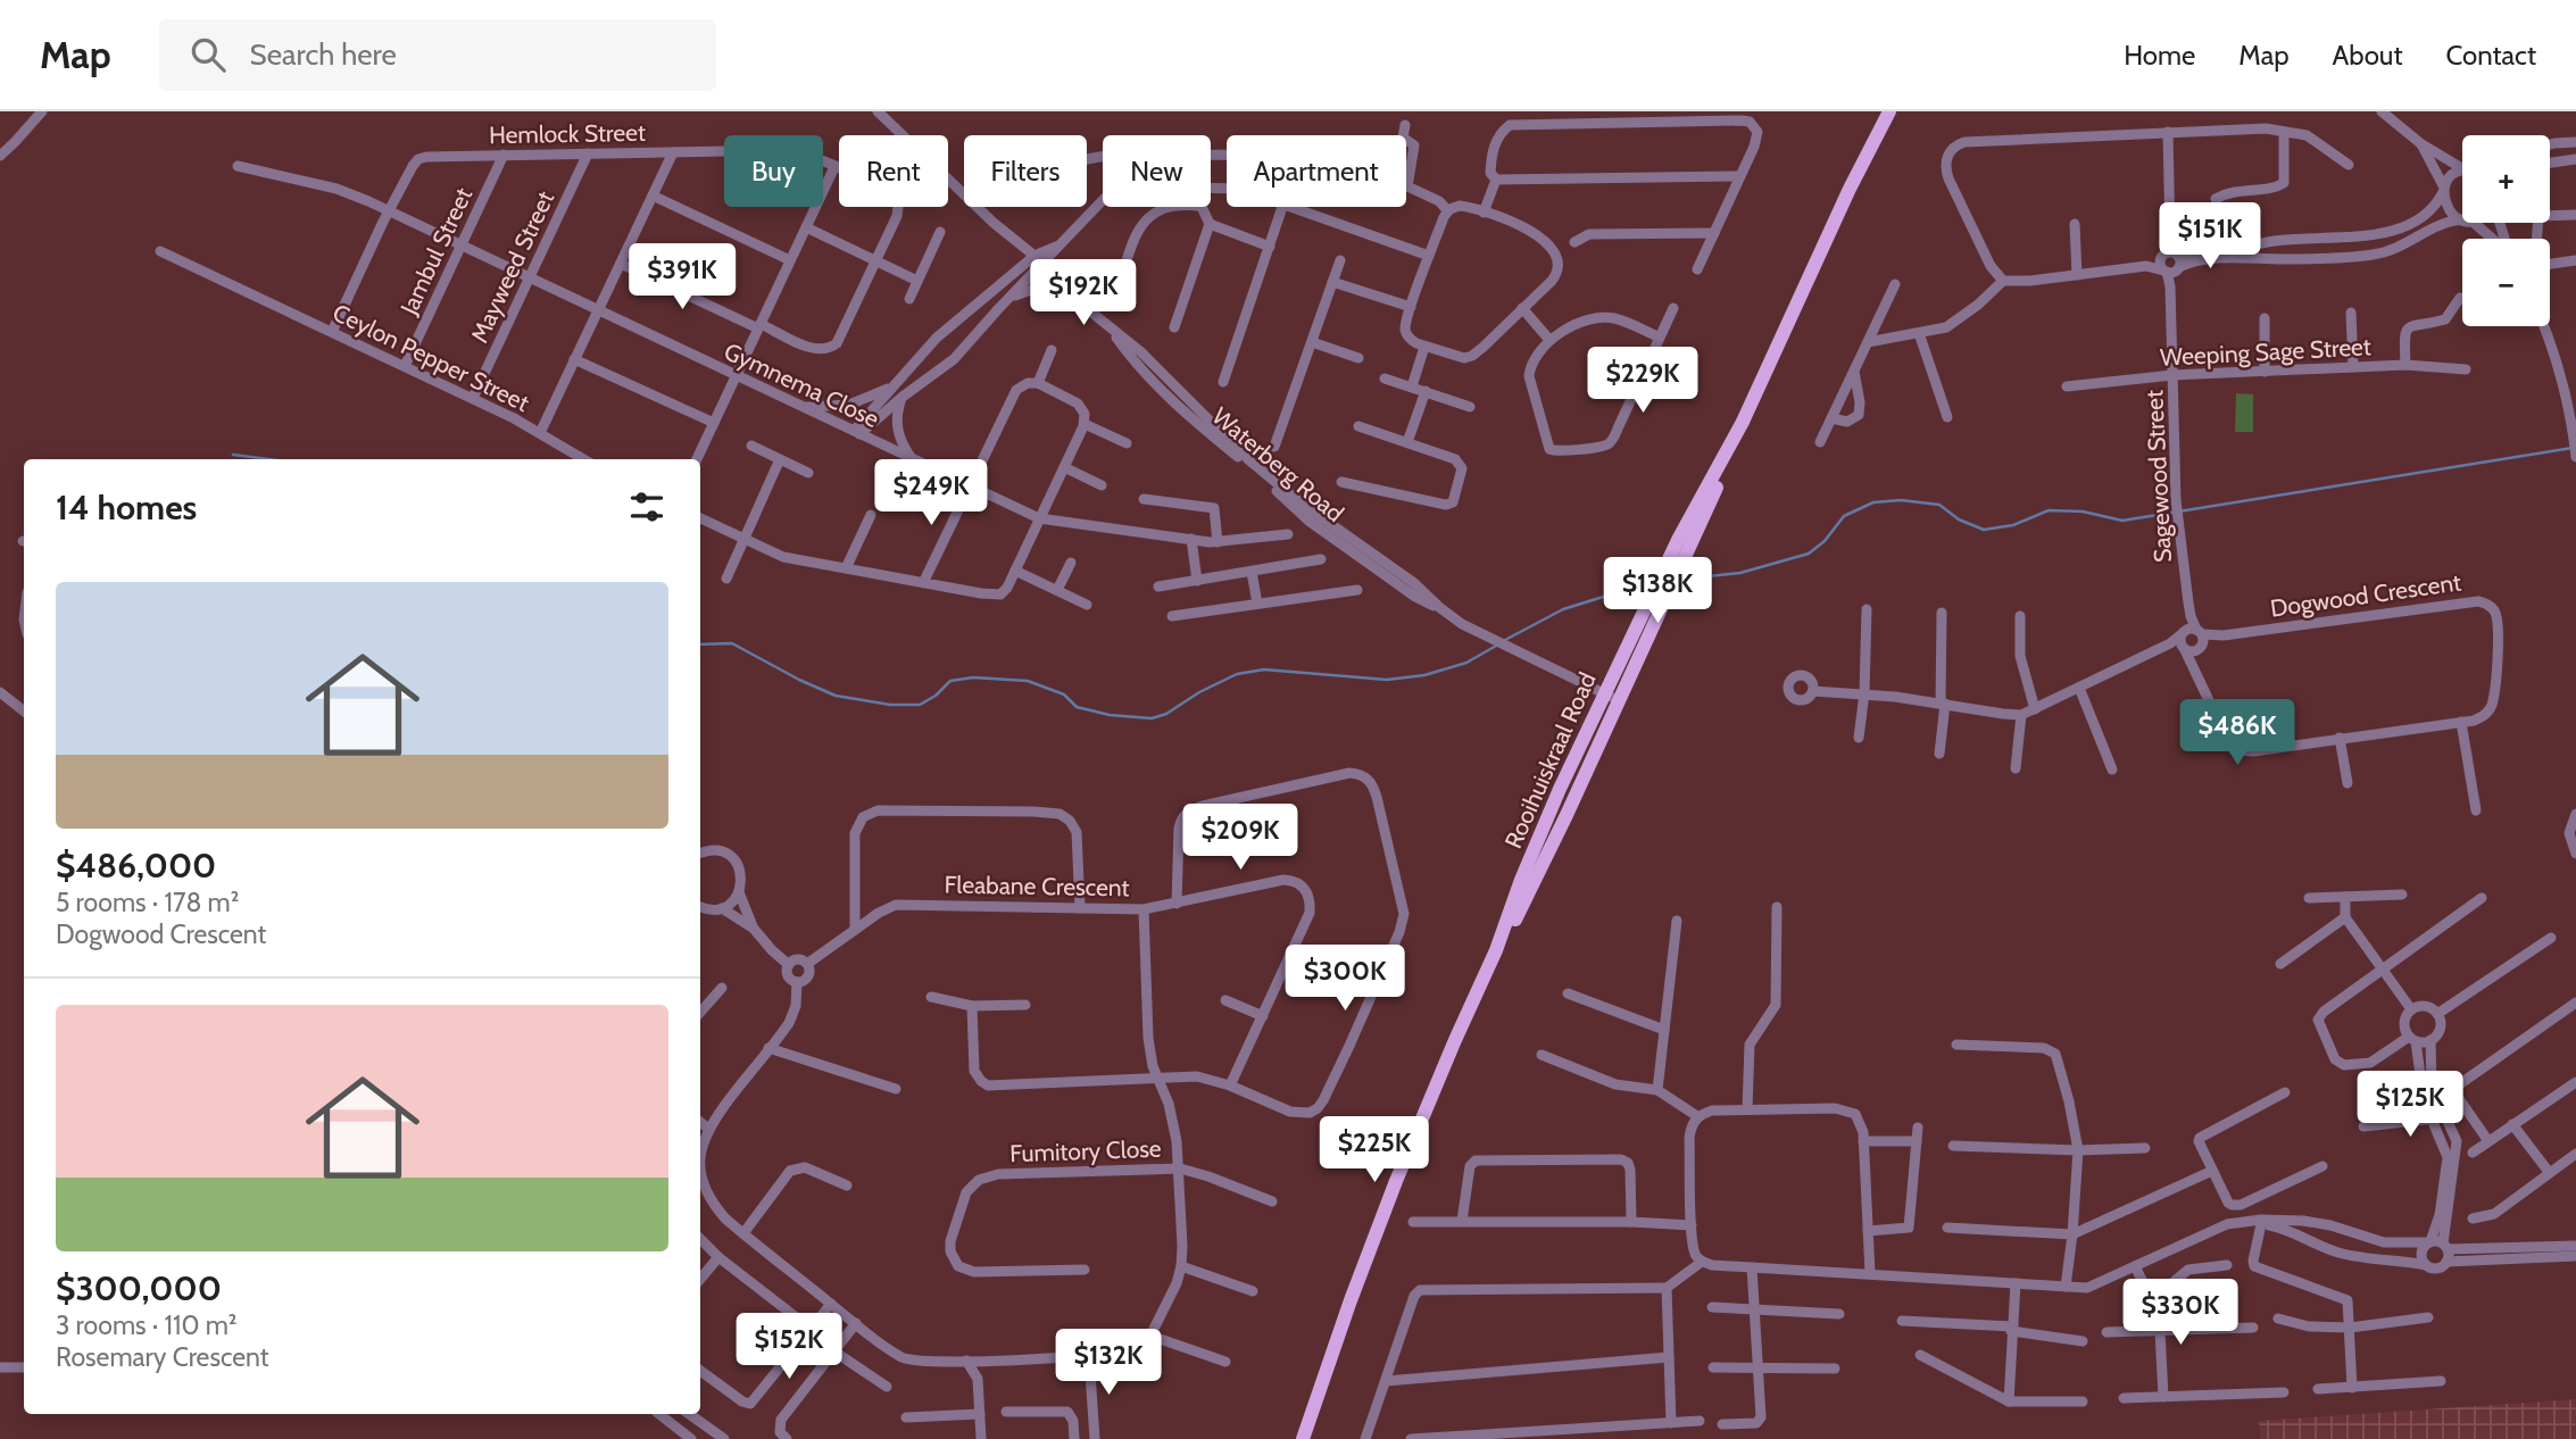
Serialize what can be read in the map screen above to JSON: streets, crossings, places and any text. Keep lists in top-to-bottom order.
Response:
{
  "streets": {
    "main road": ["Rooihuiskraal Road"],
    "street": [
      "Hemlock Street",
      "Jambul Street",
      "Mayweed Street",
      "Weeping Sage Street",
      "Ceylon Pepper Street",
      "Gymnema Close",
      "Waterberg Road",
      "Sagewood Street",
      "Dogwood Crescent",
      "Fleabane Crescent",
      "Fumitory Close"
    ]
  },
  "crossings": [
    ["Hemlock Street", "Jambul Street"],
    ["Hemlock Street", "Mayweed Street"],
    ["Hemlock Street", "Ceylon Pepper Street"],
    ["Hemlock Street", "Gymnema Close"],
    ["Jambul Street", "Ceylon Pepper Street"],
    ["Jambul Street", "Gymnema Close"],
    ["Mayweed Street", "Ceylon Pepper Street"],
    ["Mayweed Street", "Gymnema Close"],
    ["Weeping Sage Street", "Sagewood Street"],
    ["Waterberg Road", "Rooihuiskraal Road"],
    ["Sagewood Street", "Dogwood Crescent"],
    ["Fleabane Crescent", "Fumitory Close"]
  ],
  "page": {
    "header": "Map",
    "search": "Search here",
    "nav": [
      "Home",
      "Map",
      "About",
      "Contact"
    ],
    "map_buttons": ["+", "−"],
    "chip": [
      "Buy",
      "Rent",
      "Filters",
      "New",
      "Apartment"
    ],
    "price": [
      "$151K",
      "$391K",
      "$192K",
      "$229K",
      "$249K",
      "$138K",
      "$486K",
      "$209K",
      "$300K",
      "$125K",
      "$225K",
      "$330K",
      "$152K",
      "$132K"
    ],
    "heading": "14 homes",
    "list": [
      {
        "name": "$486,000",
        "note": "5 rooms · 178 m² · Dogwood Crescent"
      },
      {
        "name": "$300,000",
        "note": "3 rooms · 110 m² · Rosemary Crescent"
      }
    ]
  }
}
